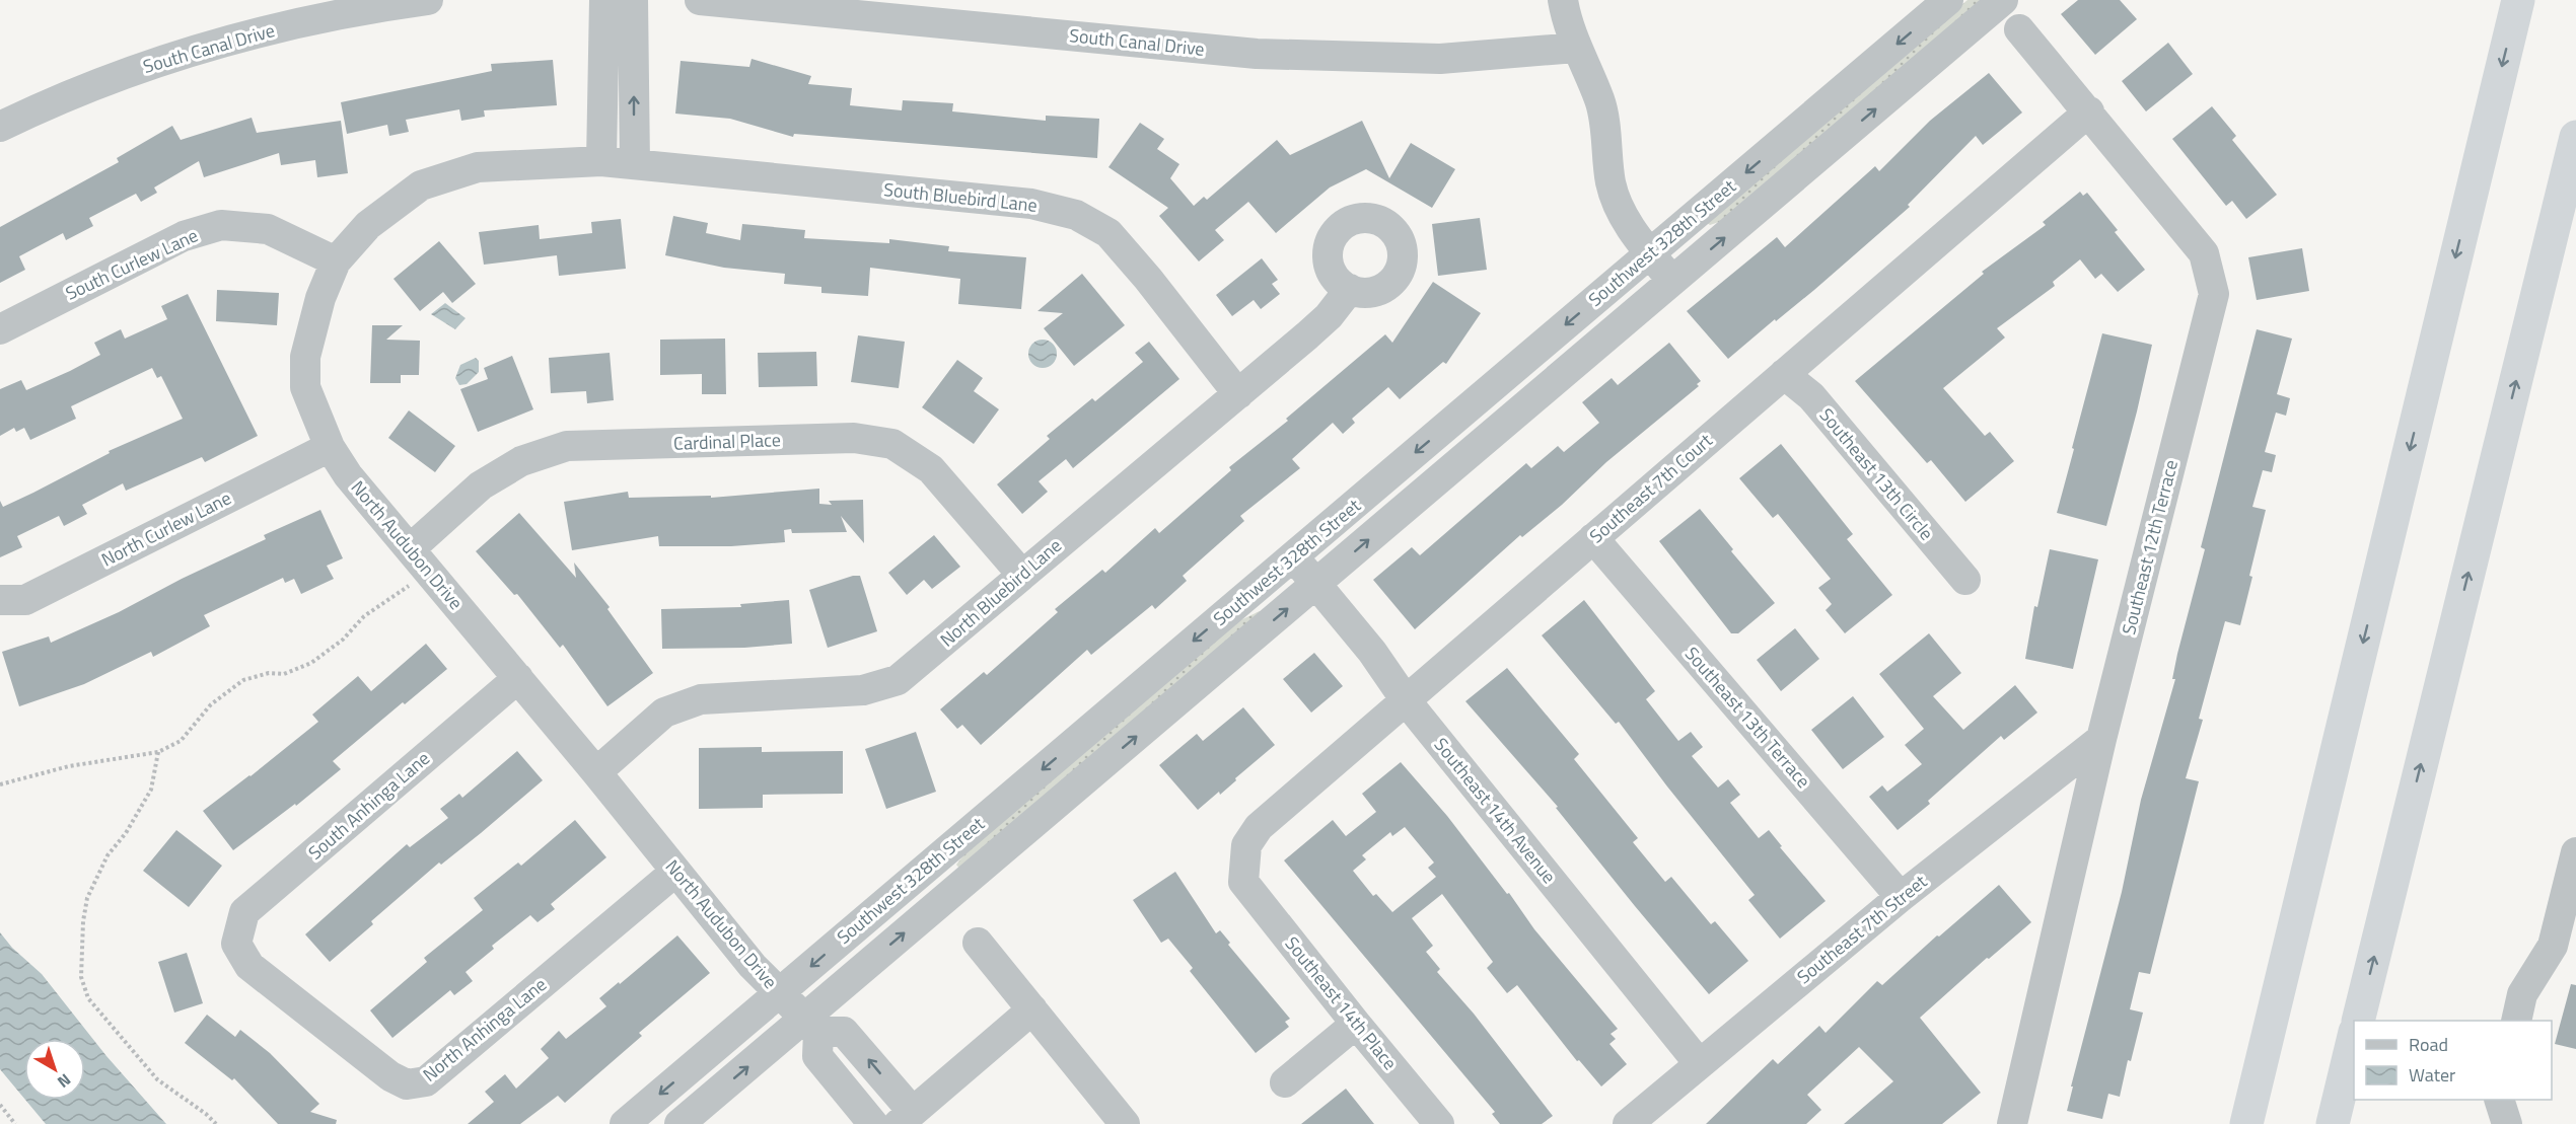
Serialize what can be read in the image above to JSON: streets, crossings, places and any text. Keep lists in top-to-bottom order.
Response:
{
  "streets": {
    "street": [
      "South Canal Drive",
      "South Bluebird Lane",
      "Southwest 328th Street",
      "South Curlew Lane",
      "Cardinal Place",
      "Southeast 13th Circle",
      "Southeast 7th Court",
      "North Curlew Lane",
      "North Audubon Drive",
      "Southeast 12th Terrace",
      "North Bluebird Lane",
      "Southeast 13th Terrace",
      "South Anhinga Lane",
      "Southeast 14th Avenue",
      "Southeast 7th Street",
      "Southeast 14th Place",
      "North Anhinga Lane"
    ]
  },
  "crossings": [
    ["South Bluebird Lane", "North Audubon Drive"],
    ["South Bluebird Lane", "North Bluebird Lane"],
    ["Southwest 328th Street", "North Audubon Drive"],
    ["Southwest 328th Street", "Southeast 14th Avenue"],
    ["South Curlew Lane", "North Audubon Drive"],
    ["Cardinal Place", "North Audubon Drive"],
    ["Cardinal Place", "North Bluebird Lane"],
    ["Southeast 13th Circle", "Southeast 7th Court"],
    ["Southeast 7th Court", "Southeast 12th Terrace"],
    ["Southeast 7th Court", "Southeast 13th Terrace"],
    ["Southeast 7th Court", "Southeast 14th Avenue"],
    ["Southeast 7th Court", "Southeast 14th Place"],
    ["North Curlew Lane", "North Audubon Drive"],
    ["North Audubon Drive", "North Bluebird Lane"],
    ["North Audubon Drive", "South Anhinga Lane"],
    ["North Audubon Drive", "North Anhinga Lane"],
    ["Southeast 12th Terrace", "Southeast 7th Street"],
    ["Southeast 13th Terrace", "Southeast 7th Street"],
    ["South Anhinga Lane", "North Anhinga Lane"],
    ["Southeast 14th Avenue", "Southeast 7th Street"]
  ],
  "legend": ["Road", "Water"],
  "north": "bottom right"
}
